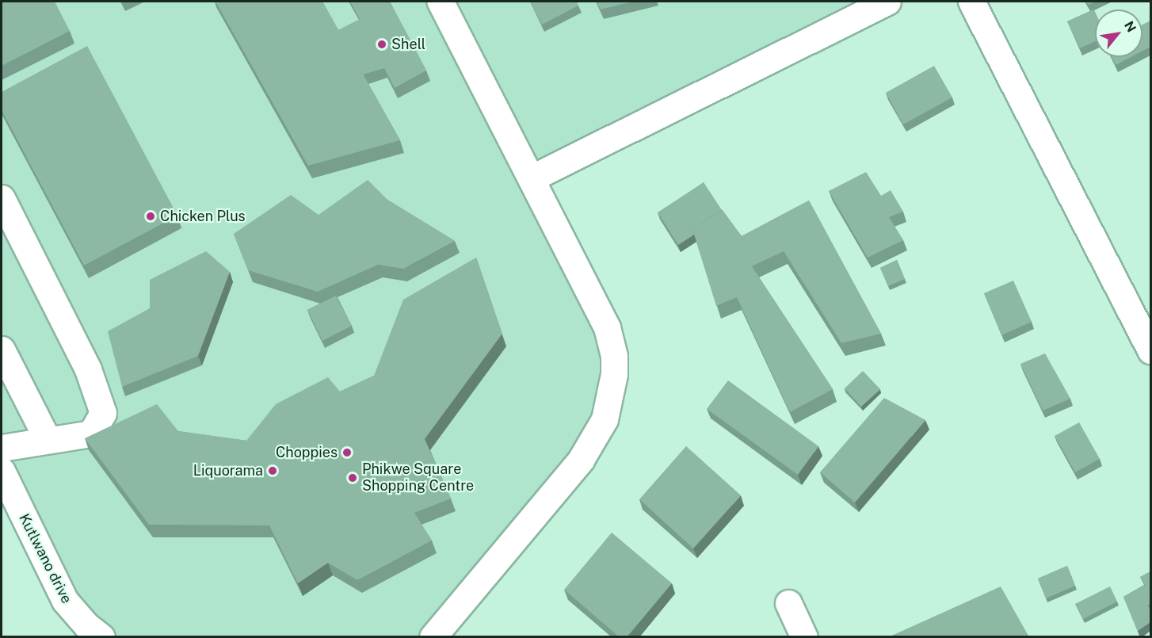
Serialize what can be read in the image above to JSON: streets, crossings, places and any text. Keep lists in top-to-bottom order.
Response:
{
  "streets": {
    "street": ["Kutlwano drive"]
  },
  "places": [
    "Shell",
    "Chicken Plus",
    "Choppies",
    "Liquorama",
    "Phikwe Square Shopping Centre"
  ],
  "north": "top right"
}
